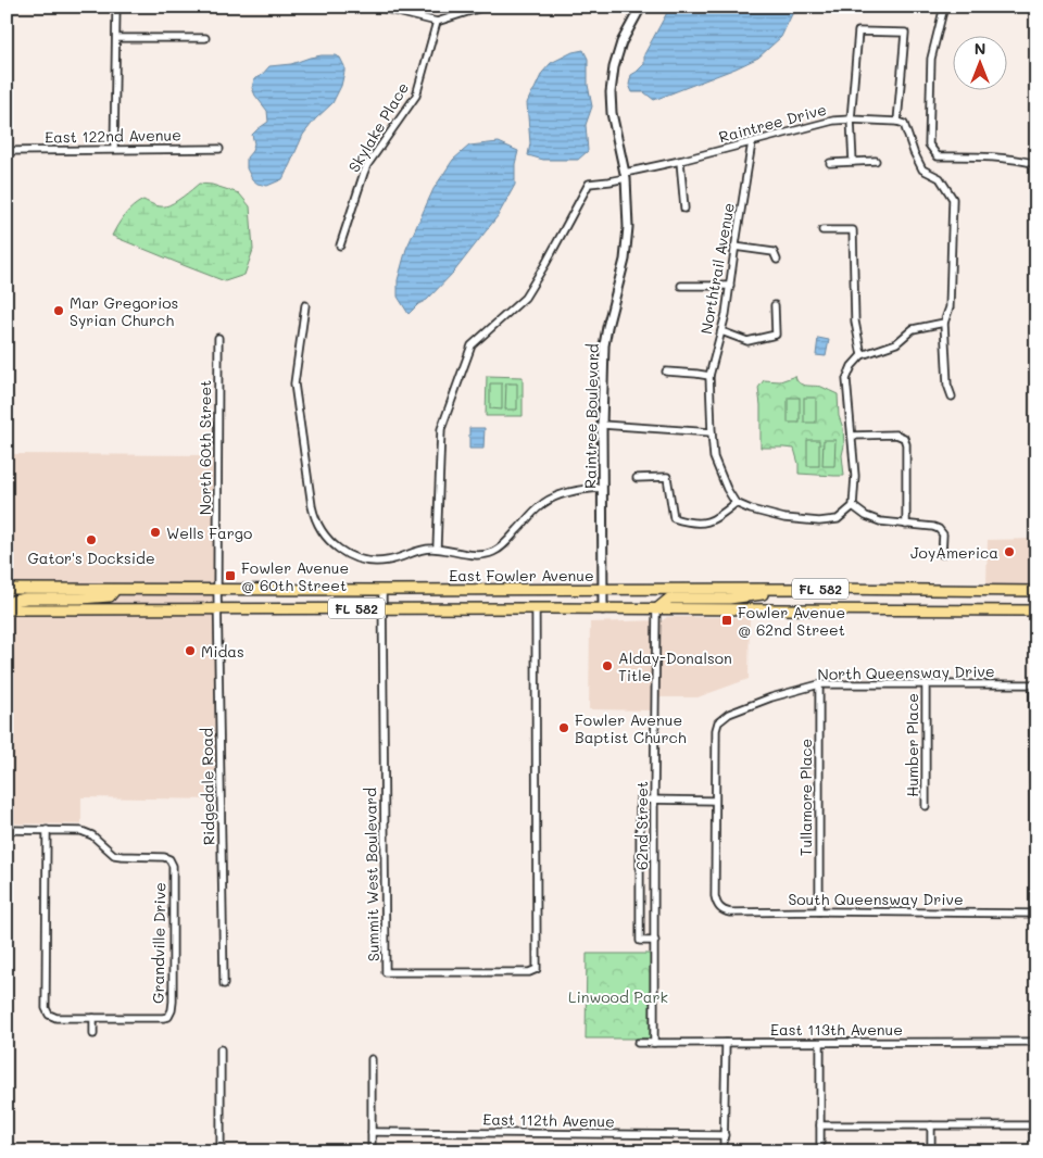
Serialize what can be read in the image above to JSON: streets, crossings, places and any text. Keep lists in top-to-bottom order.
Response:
{
  "streets": {
    "main road": ["East Fowler Avenue", "FL 582"],
    "street": [
      "Raintree Drive",
      "Skylake Place",
      "East 122nd Avenue",
      "Northtrail Avenue",
      "Raintree Boulevard",
      "North 60th Street",
      "North Queensway Drive",
      "Humber Place",
      "Ridgedale Road",
      "Tullamore Place",
      "62nd Street",
      "Summit West Boulevard",
      "South Queensway Drive",
      "Grandville Drive",
      "East 113th Avenue",
      "East 112th Avenue"
    ]
  },
  "crossings": [
    ["Raintree Drive", "Northtrail Avenue"],
    ["Raintree Drive", "Raintree Boulevard"],
    ["Raintree Boulevard", "East Fowler Avenue"],
    ["Raintree Boulevard", "FL 582"],
    ["North 60th Street", "East Fowler Avenue"],
    ["North 60th Street", "Ridgedale Road"],
    ["East Fowler Avenue", "Ridgedale Road"],
    ["East Fowler Avenue", "Summit West Boulevard"],
    ["FL 582", "Ridgedale Road"],
    ["FL 582", "62nd Street"],
    ["FL 582", "Summit West Boulevard"],
    ["North Queensway Drive", "Humber Place"],
    ["North Queensway Drive", "Tullamore Place"],
    ["North Queensway Drive", "South Queensway Drive"],
    ["Tullamore Place", "South Queensway Drive"],
    ["62nd Street", "East 113th Avenue"]
  ],
  "parks": ["Linwood Park"],
  "places": {
    "other": [
      "Mar Gregorios Syrian Church",
      "Wells Fargo",
      "Gator's Dockside",
      "JoyAmerica",
      "Midas",
      "Alday-Donalson Title",
      "Fowler Avenue Baptist Church"
    ],
    "transit": ["Fowler Avenue @ 60th Street", "Fowler Avenue @ 62nd Street"]
  },
  "north": "top"
}
